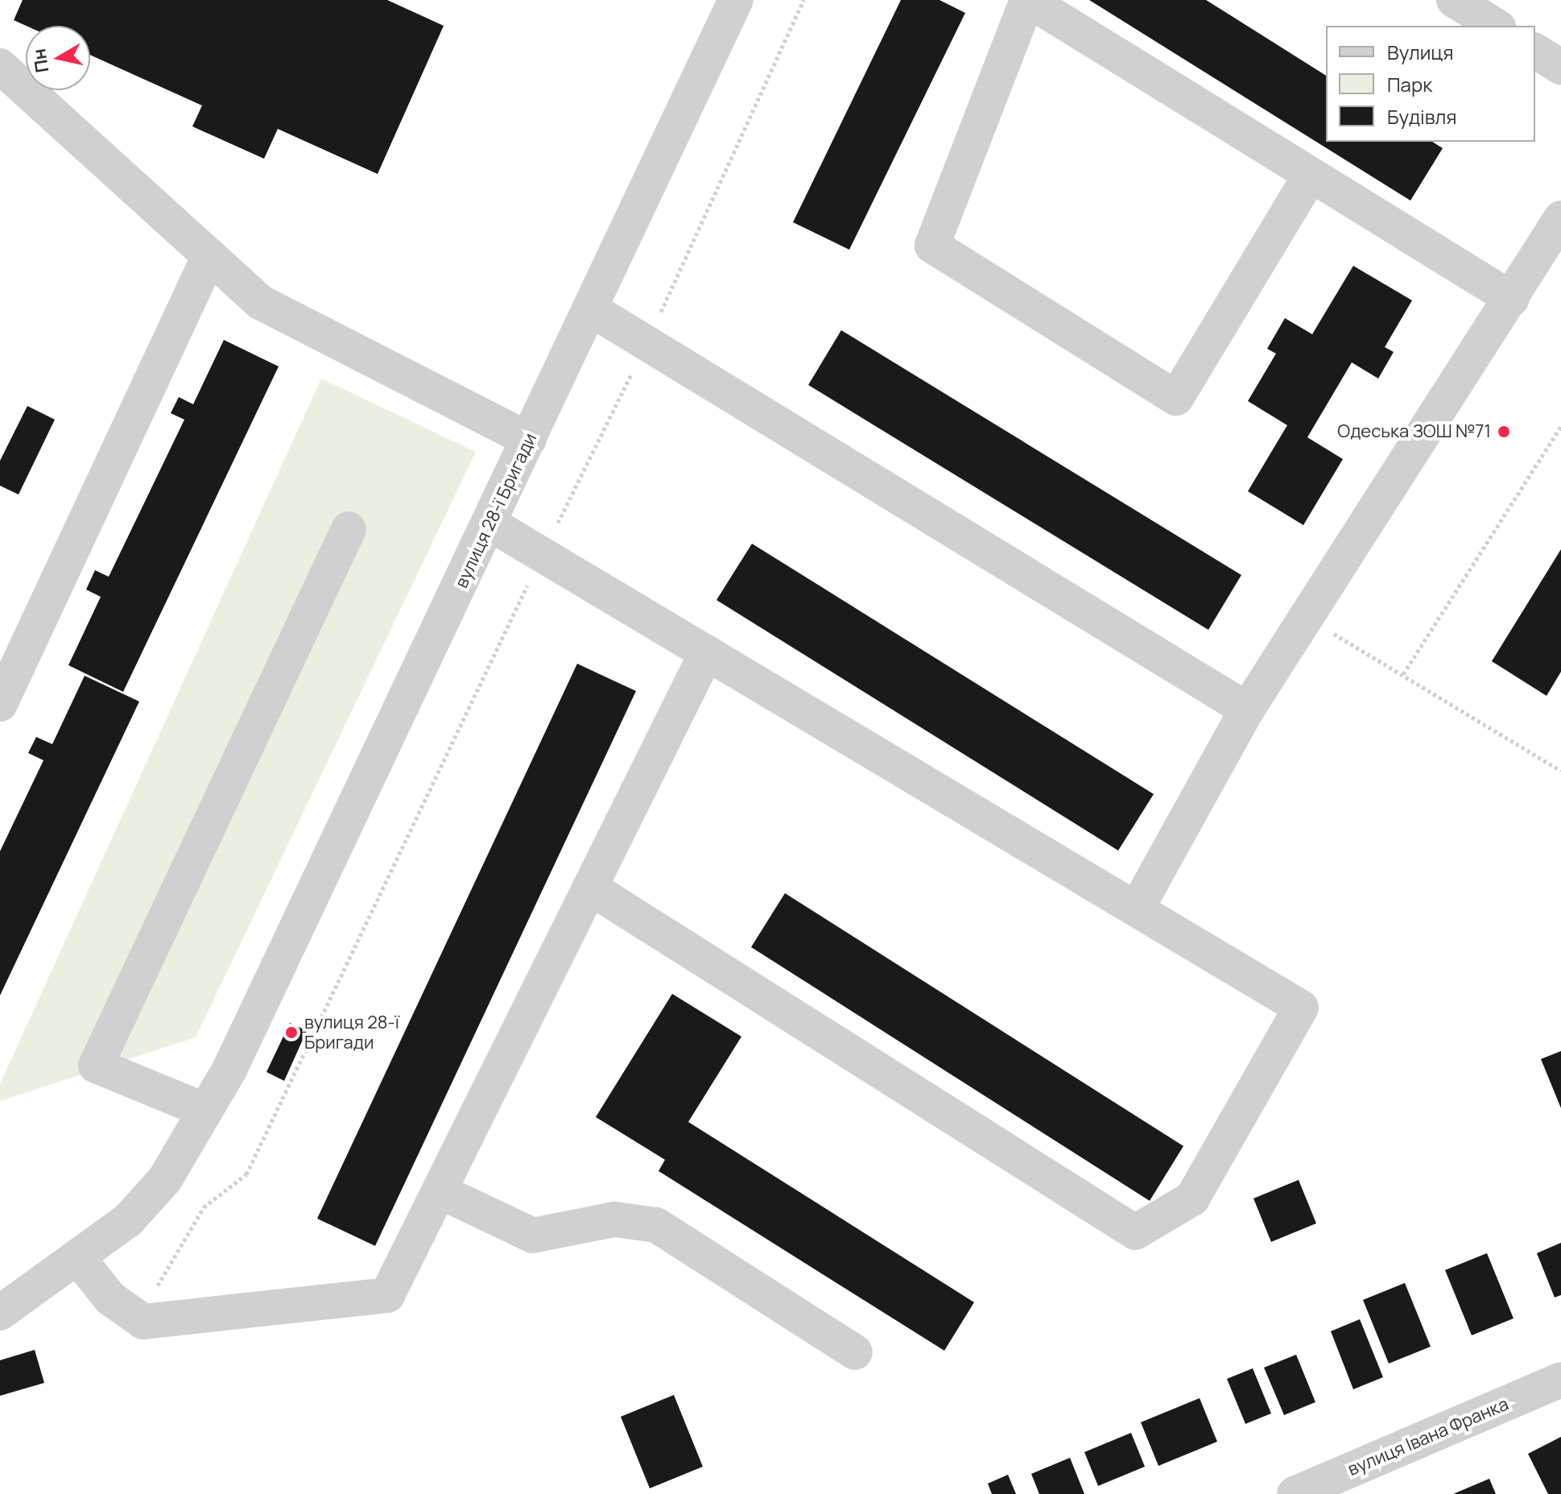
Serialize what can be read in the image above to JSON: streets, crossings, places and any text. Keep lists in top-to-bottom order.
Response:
{
  "streets": {
    "street": ["вулиця 28-ї Бригади", "вулиця Івана Франка"]
  },
  "places": ["Одеська ЗОШ №71", "вулиця 28-ї Бригади"],
  "legend": ["Вулиця", "Парк", "Будівля"],
  "north": "left"
}
